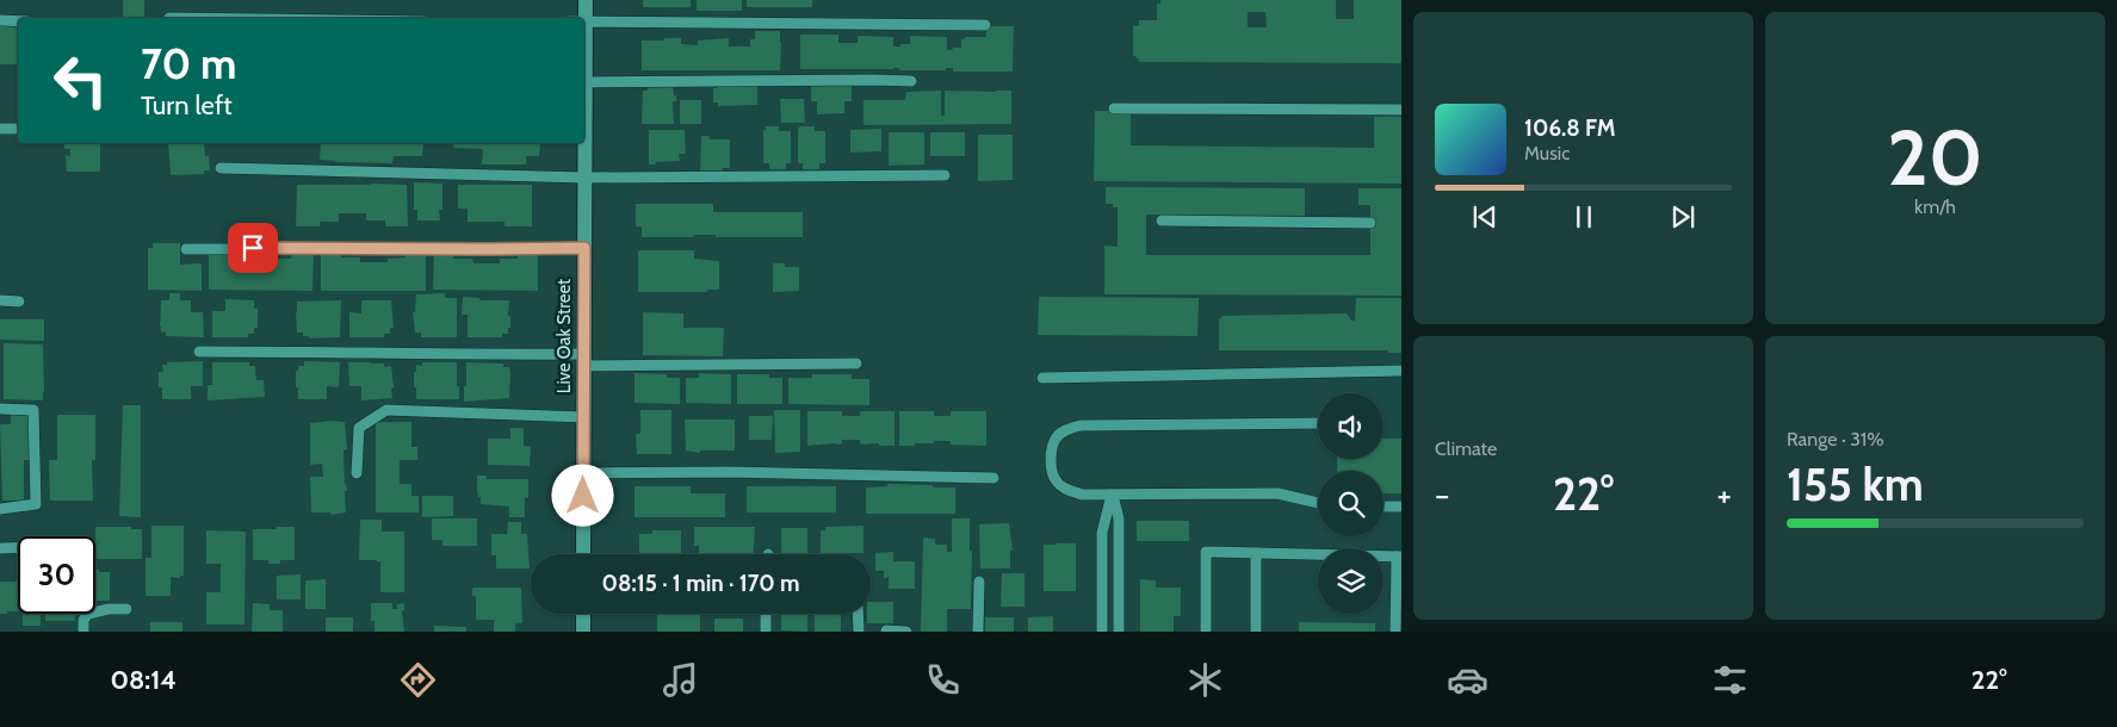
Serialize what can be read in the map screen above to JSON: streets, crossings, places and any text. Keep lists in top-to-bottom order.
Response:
{
  "streets": {
    "street": ["Live Oak Street"]
  },
  "page": {
    "tile": [
      ["20", "km/h"],
      "Climate",
      ["Range · 31%", "155 km"]
    ],
    "turn": ["70 m", "Turn left"],
    "song": ["106.8 FM", "Music"],
    "heat": ["−", "22°", "+"],
    "limit": "30",
    "trip": "08:15 · 1 min · 170 m",
    "tabs": ["08:14", "22°"]
  }
}
